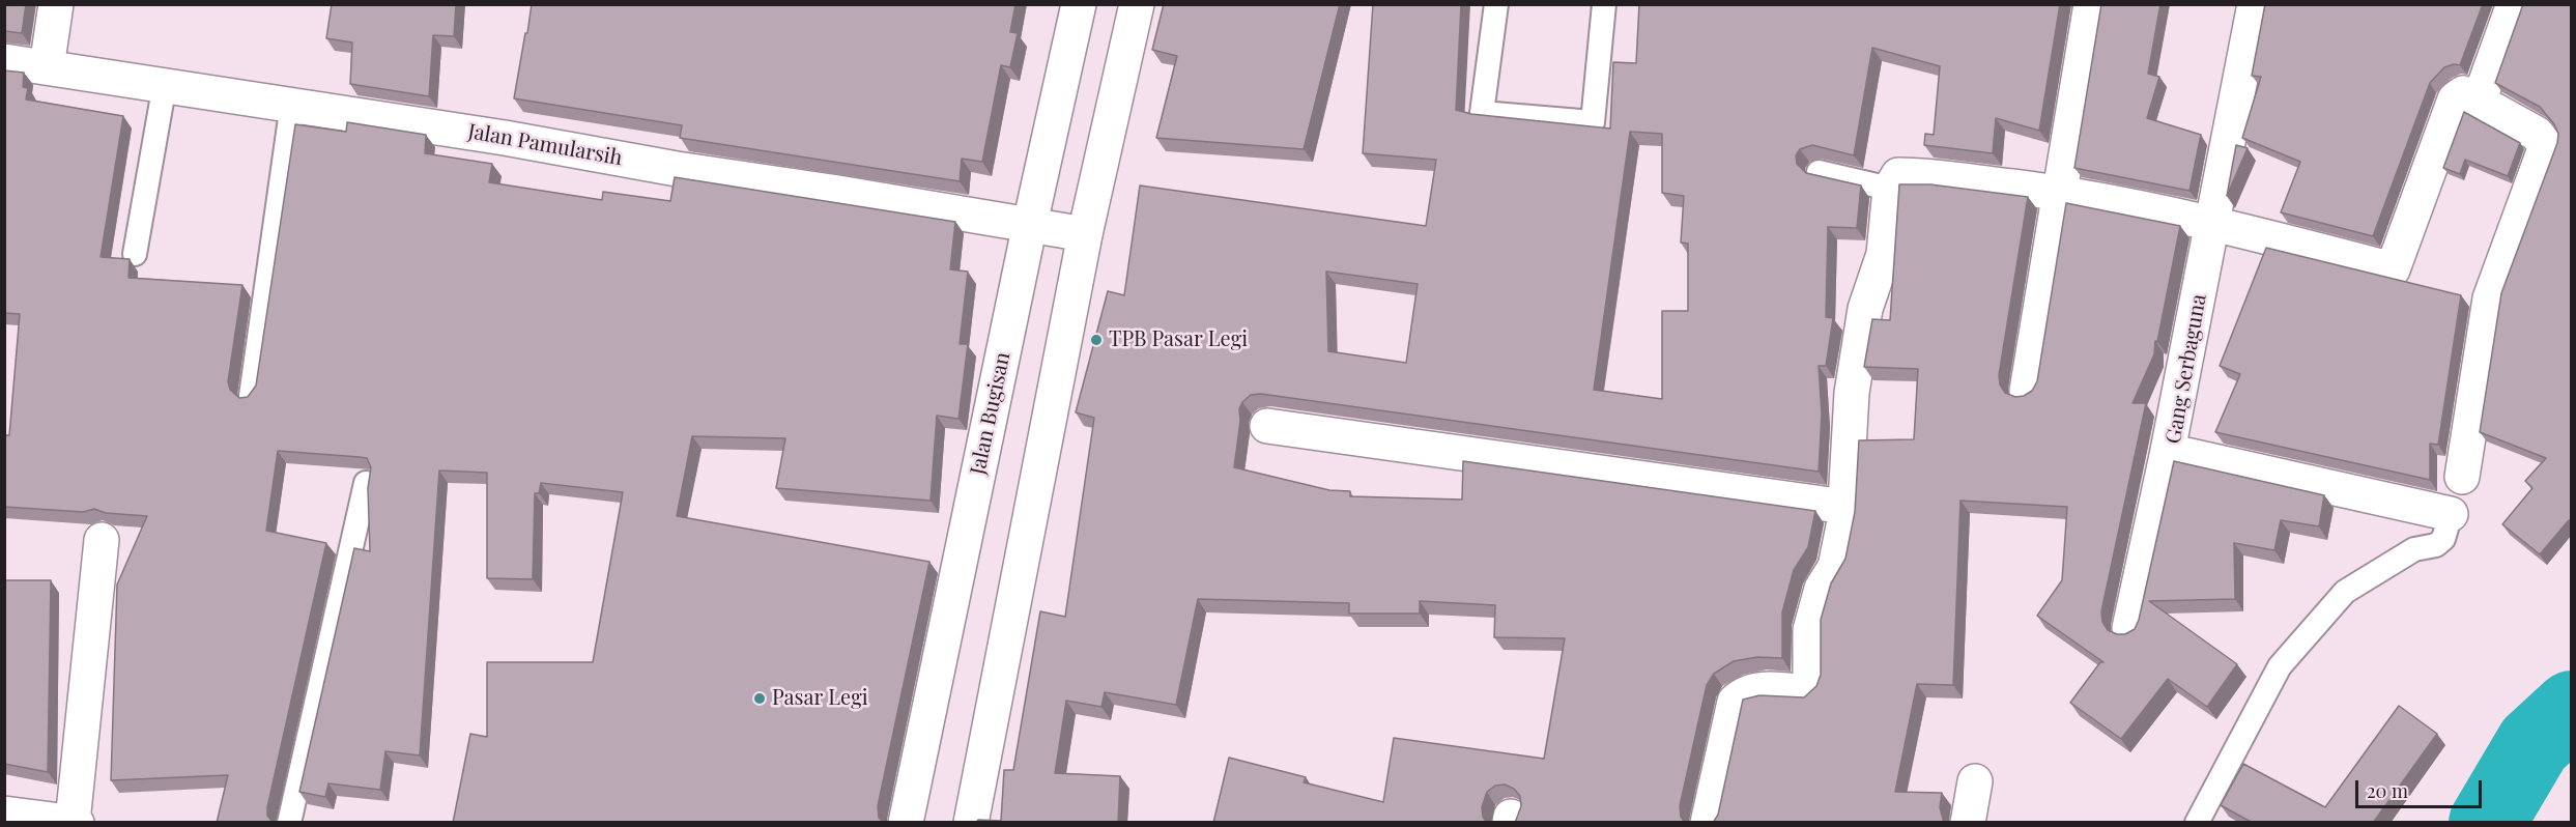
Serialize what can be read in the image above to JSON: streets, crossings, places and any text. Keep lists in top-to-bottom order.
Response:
{
  "streets": {
    "street": ["Jalan Pamularsih", "Gang Serbaguna", "Jalan Bugisan"]
  },
  "crossings": [
    ["Jalan Pamularsih", "Jalan Bugisan"]
  ],
  "places": ["TPB Pasar Legi", "Pasar Legi"],
  "scale_bar": "20 m"
}
